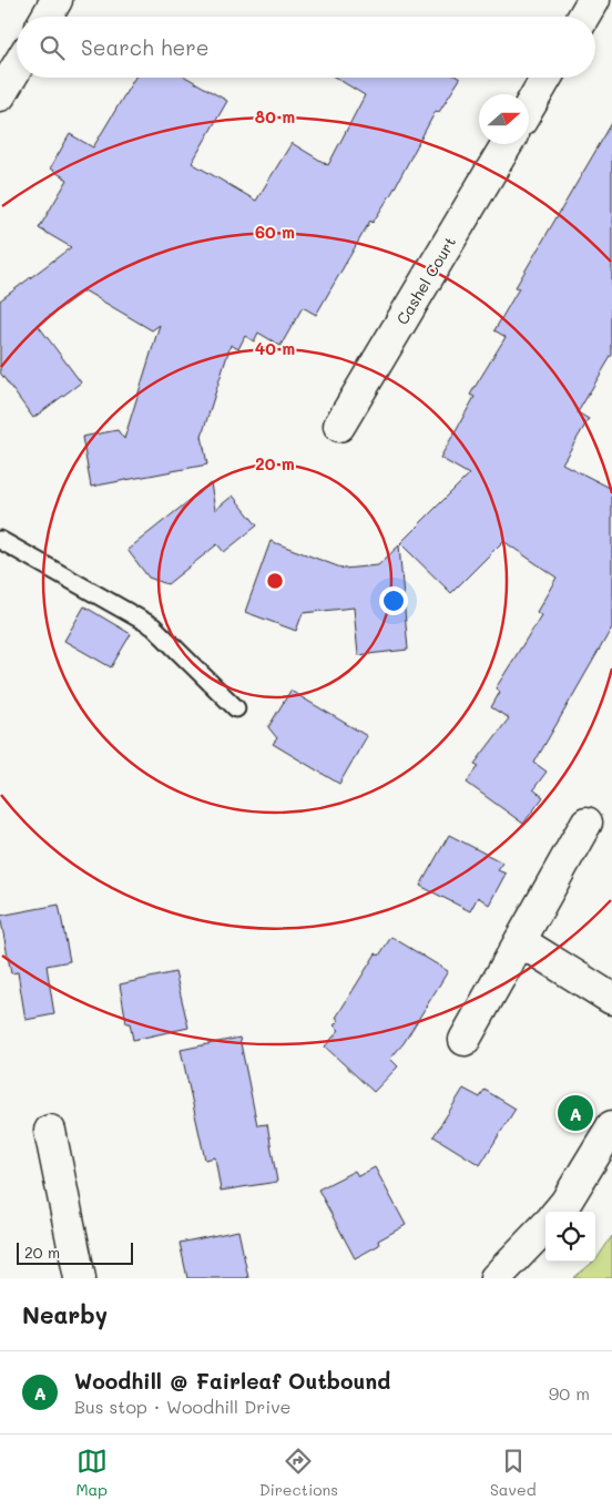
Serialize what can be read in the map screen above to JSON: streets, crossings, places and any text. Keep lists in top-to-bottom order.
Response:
{
  "streets": {
    "street": ["Cashel Court"]
  },
  "scale_bar": "20 m",
  "north": "right",
  "page": {
    "search": "Search here",
    "pins": "A",
    "scale": "20 m",
    "heading": "Nearby",
    "list": [
      {
        "mark": "A",
        "name": "Woodhill @ Fairleaf Outbound",
        "note": "Bus stop · Woodhill Drive",
        "value": "90 m"
      }
    ],
    "nav": ["Map", "Directions", "Saved"]
  },
  "rings": [
    "80 m",
    "60 m",
    "40 m",
    "20 m"
  ]
}
